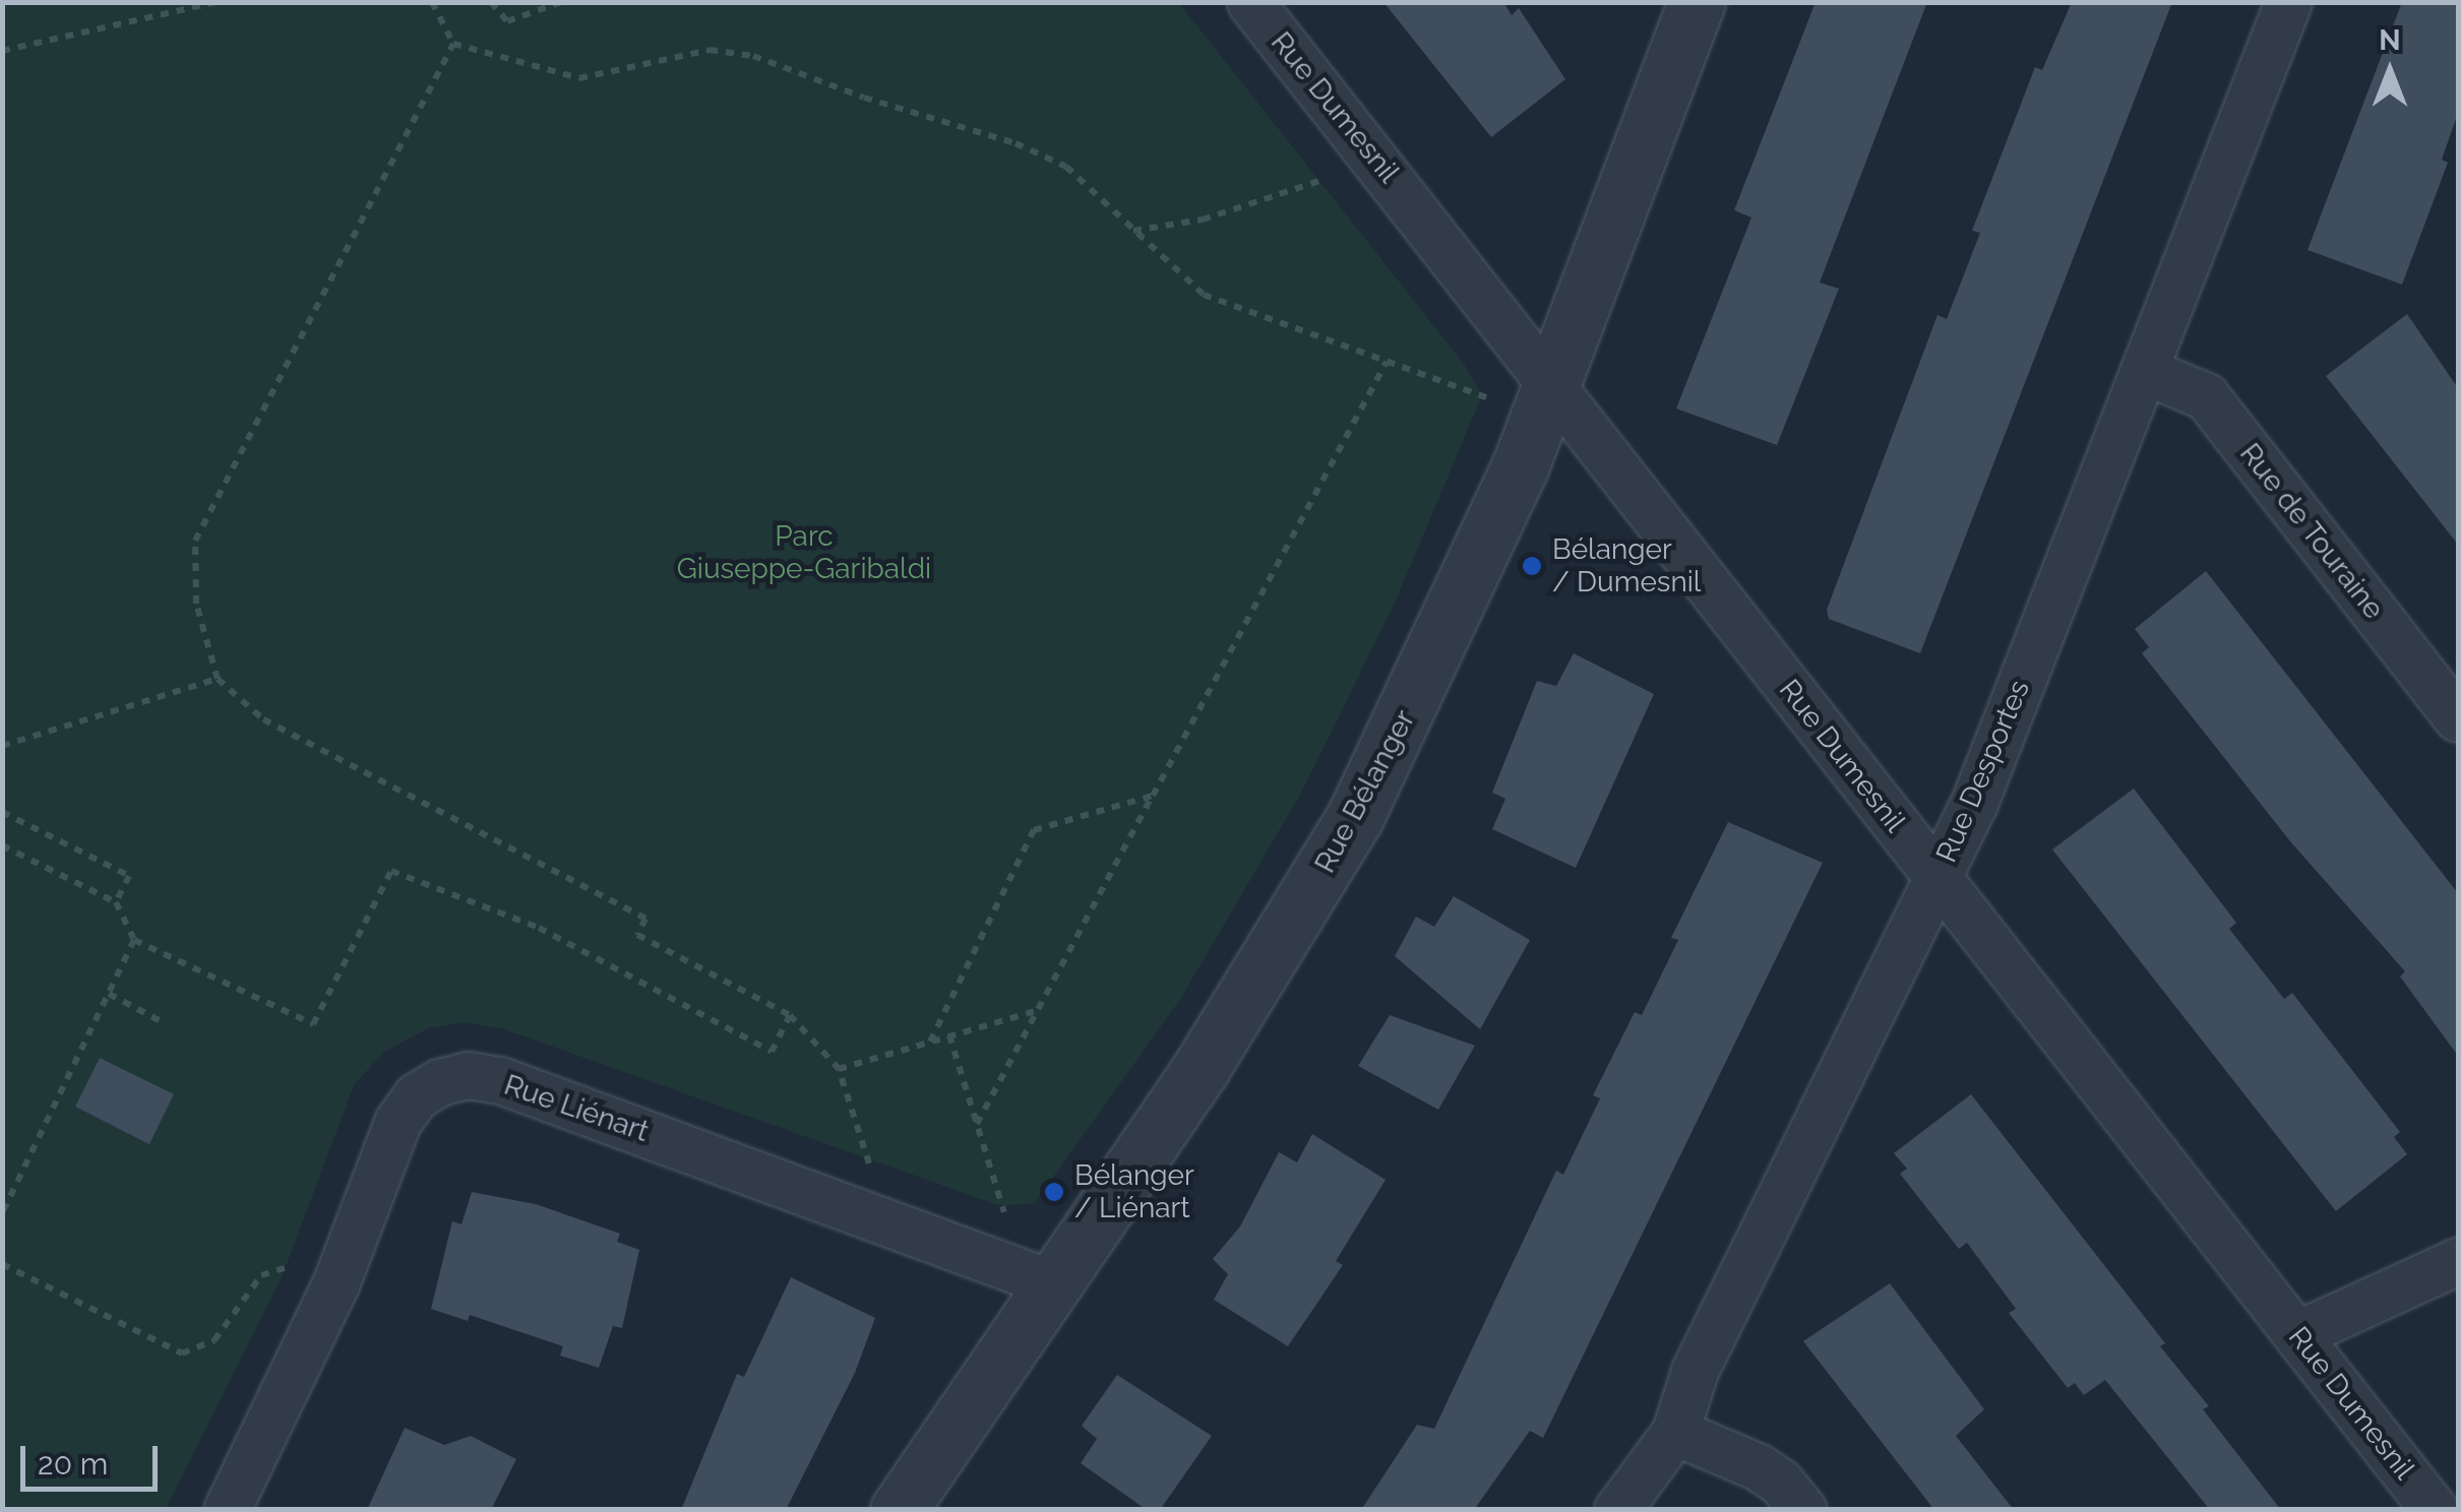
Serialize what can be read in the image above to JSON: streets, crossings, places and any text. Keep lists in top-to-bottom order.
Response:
{
  "streets": {
    "street": [
      "Rue Dumesnil",
      "Rue de Touraine",
      "Rue Desportes",
      "Rue Bélanger",
      "Rue Liénart"
    ]
  },
  "crossings": [
    ["Rue Dumesnil", "Rue Desportes"],
    ["Rue Dumesnil", "Rue Bélanger"],
    ["Rue de Touraine", "Rue Desportes"],
    ["Rue Bélanger", "Rue Liénart"]
  ],
  "parks": ["Parc Giuseppe-Garibaldi"],
  "places": ["Bélanger / Dumesnil", "Bélanger / Liénart"],
  "scale_bar": "20 m",
  "north": "top"
}
